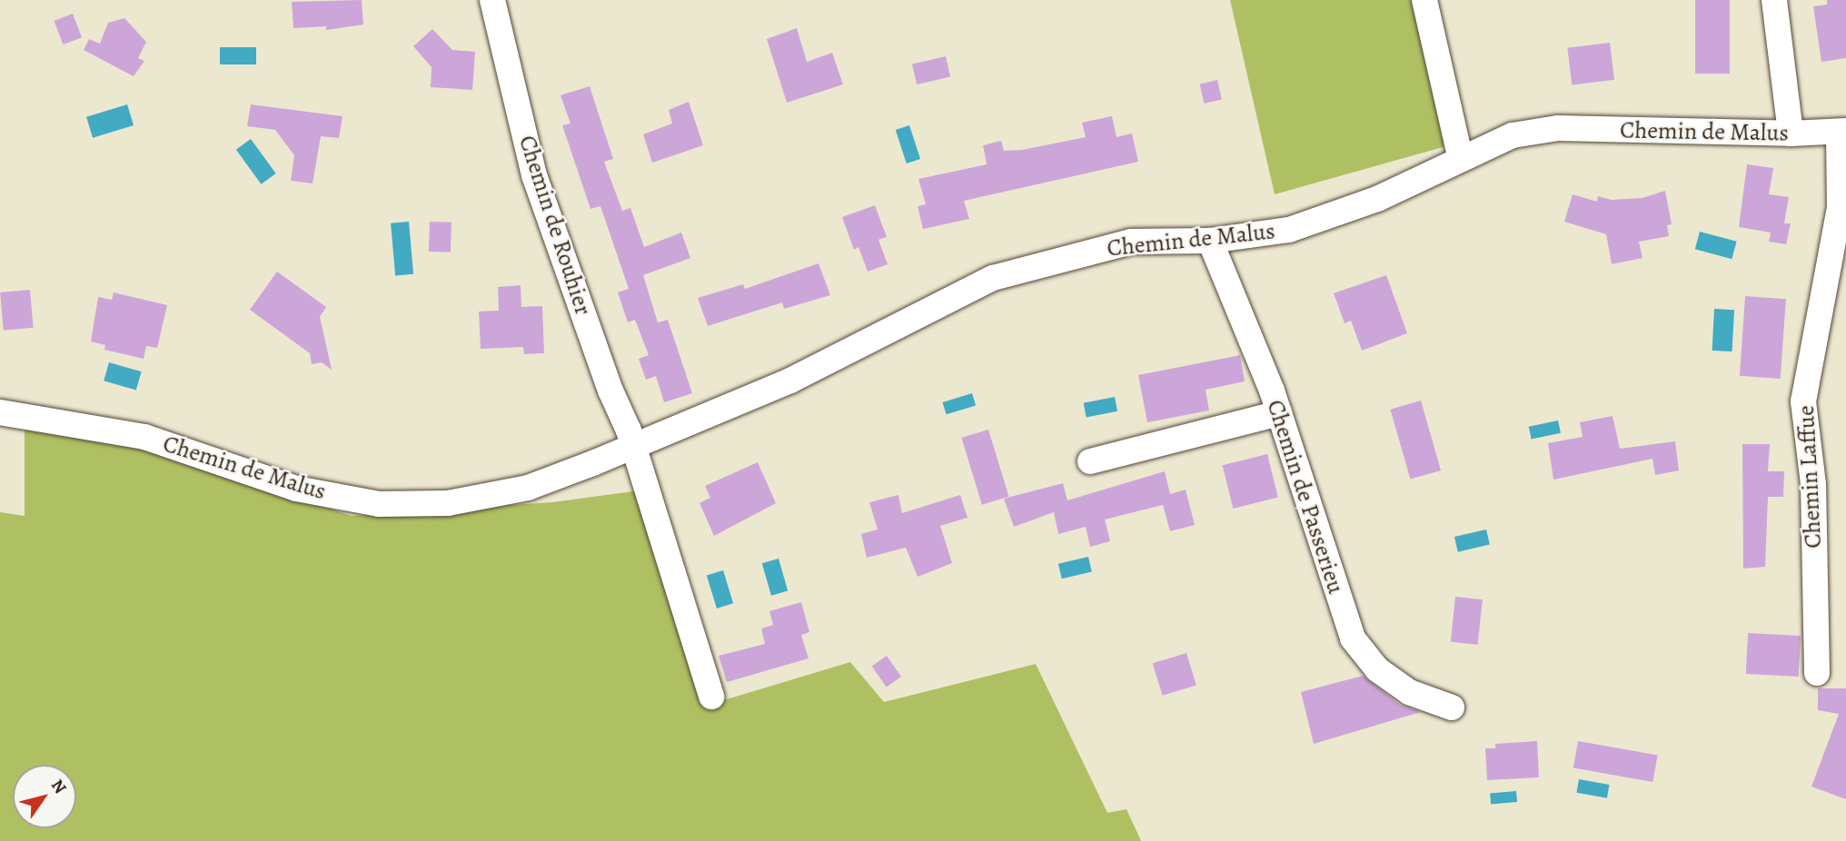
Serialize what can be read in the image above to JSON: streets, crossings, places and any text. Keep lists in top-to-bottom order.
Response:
{
  "streets": {
    "street": [
      "Chemin de Malus",
      "Chemin de Rouhier",
      "Chemin Laffue",
      "Chemin de Passerieu"
    ]
  },
  "crossings": [
    ["Chemin de Malus", "Chemin de Rouhier"],
    ["Chemin de Malus", "Chemin Laffue"],
    ["Chemin de Malus", "Chemin de Passerieu"]
  ],
  "north": "top right"
}
